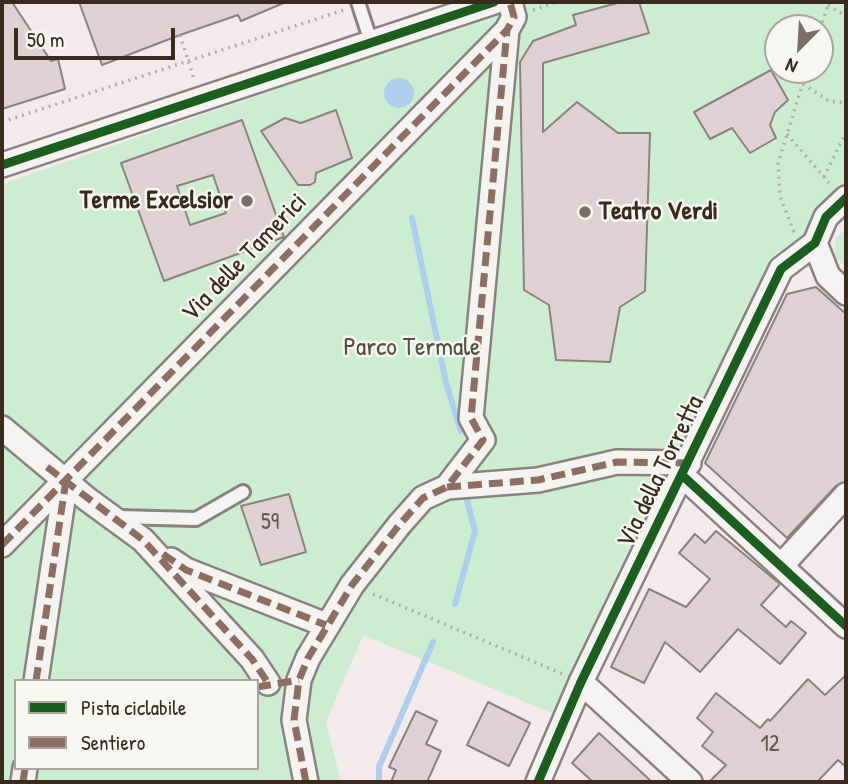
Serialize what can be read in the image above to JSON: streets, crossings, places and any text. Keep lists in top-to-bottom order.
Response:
{
  "streets": {
    "street": ["Via delle Tamerici", "Via della Torretta"]
  },
  "parks": ["Parco Termale"],
  "places": ["Terme Excelsior", "Teatro Verdi"],
  "house_numbers": ["59", "12"],
  "legend": ["Pista ciclabile", "Sentiero"],
  "scale_bar": "50 m",
  "north": "bottom left"
}
